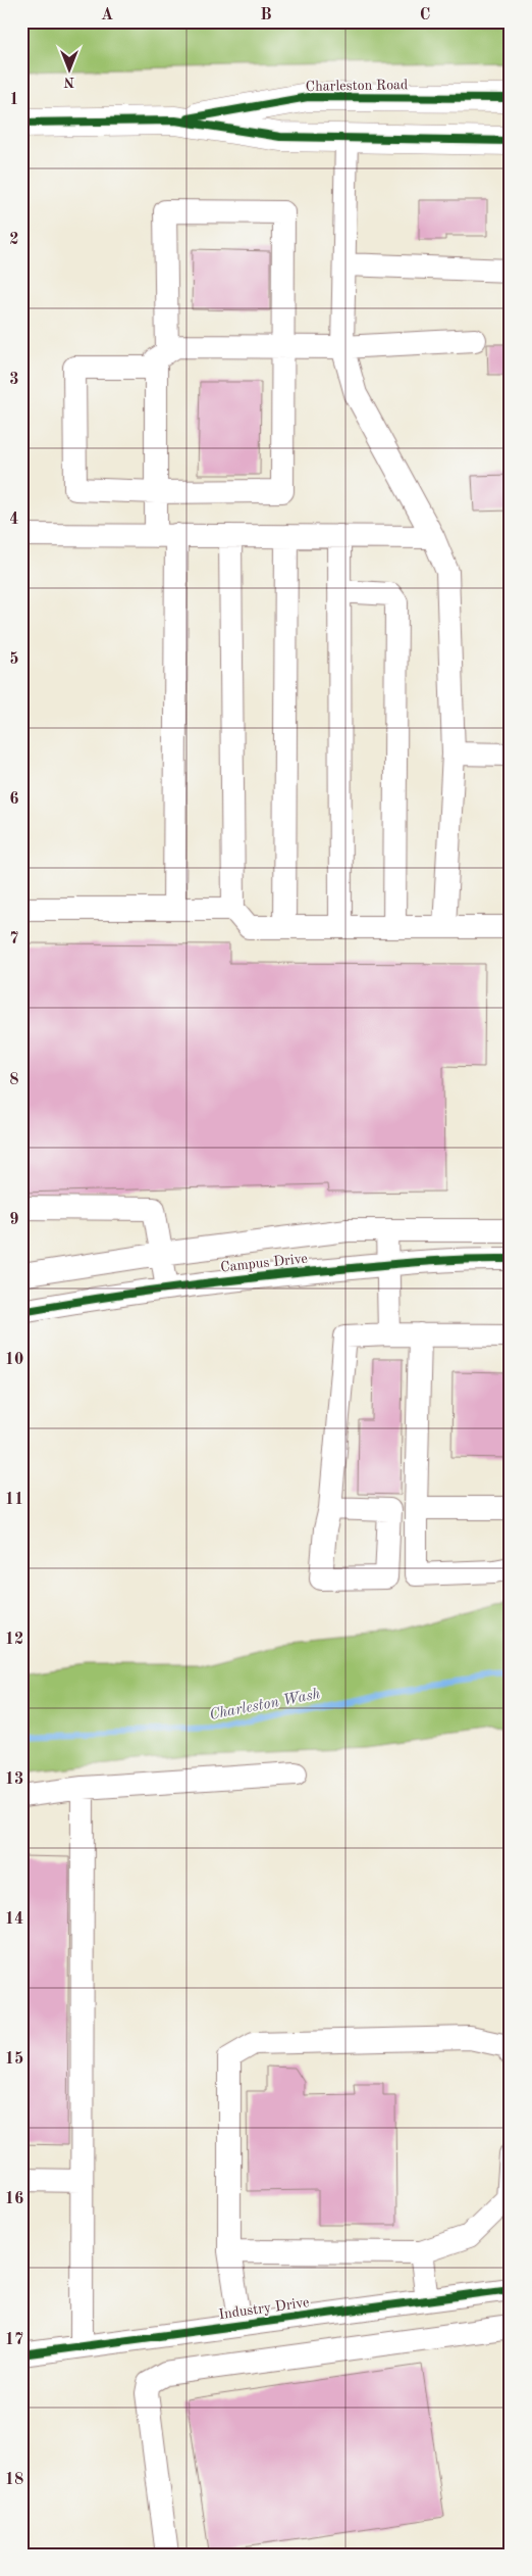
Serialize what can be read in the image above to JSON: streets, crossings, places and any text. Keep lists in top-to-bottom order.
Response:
{
  "streets": {
    "main road": ["Charleston Road"],
    "street": ["Campus Drive", "Industry Drive"]
  },
  "water": ["Charleston Wash"],
  "north": "bottom",
  "grid": {
    "columns": ["A", "B", "C"],
    "rows": [
      "1",
      "2",
      "3",
      "4",
      "5",
      "6",
      "7",
      "8",
      "9",
      "10",
      "11",
      "12",
      "13",
      "14",
      "15",
      "16",
      "17",
      "18"
    ]
  }
}
